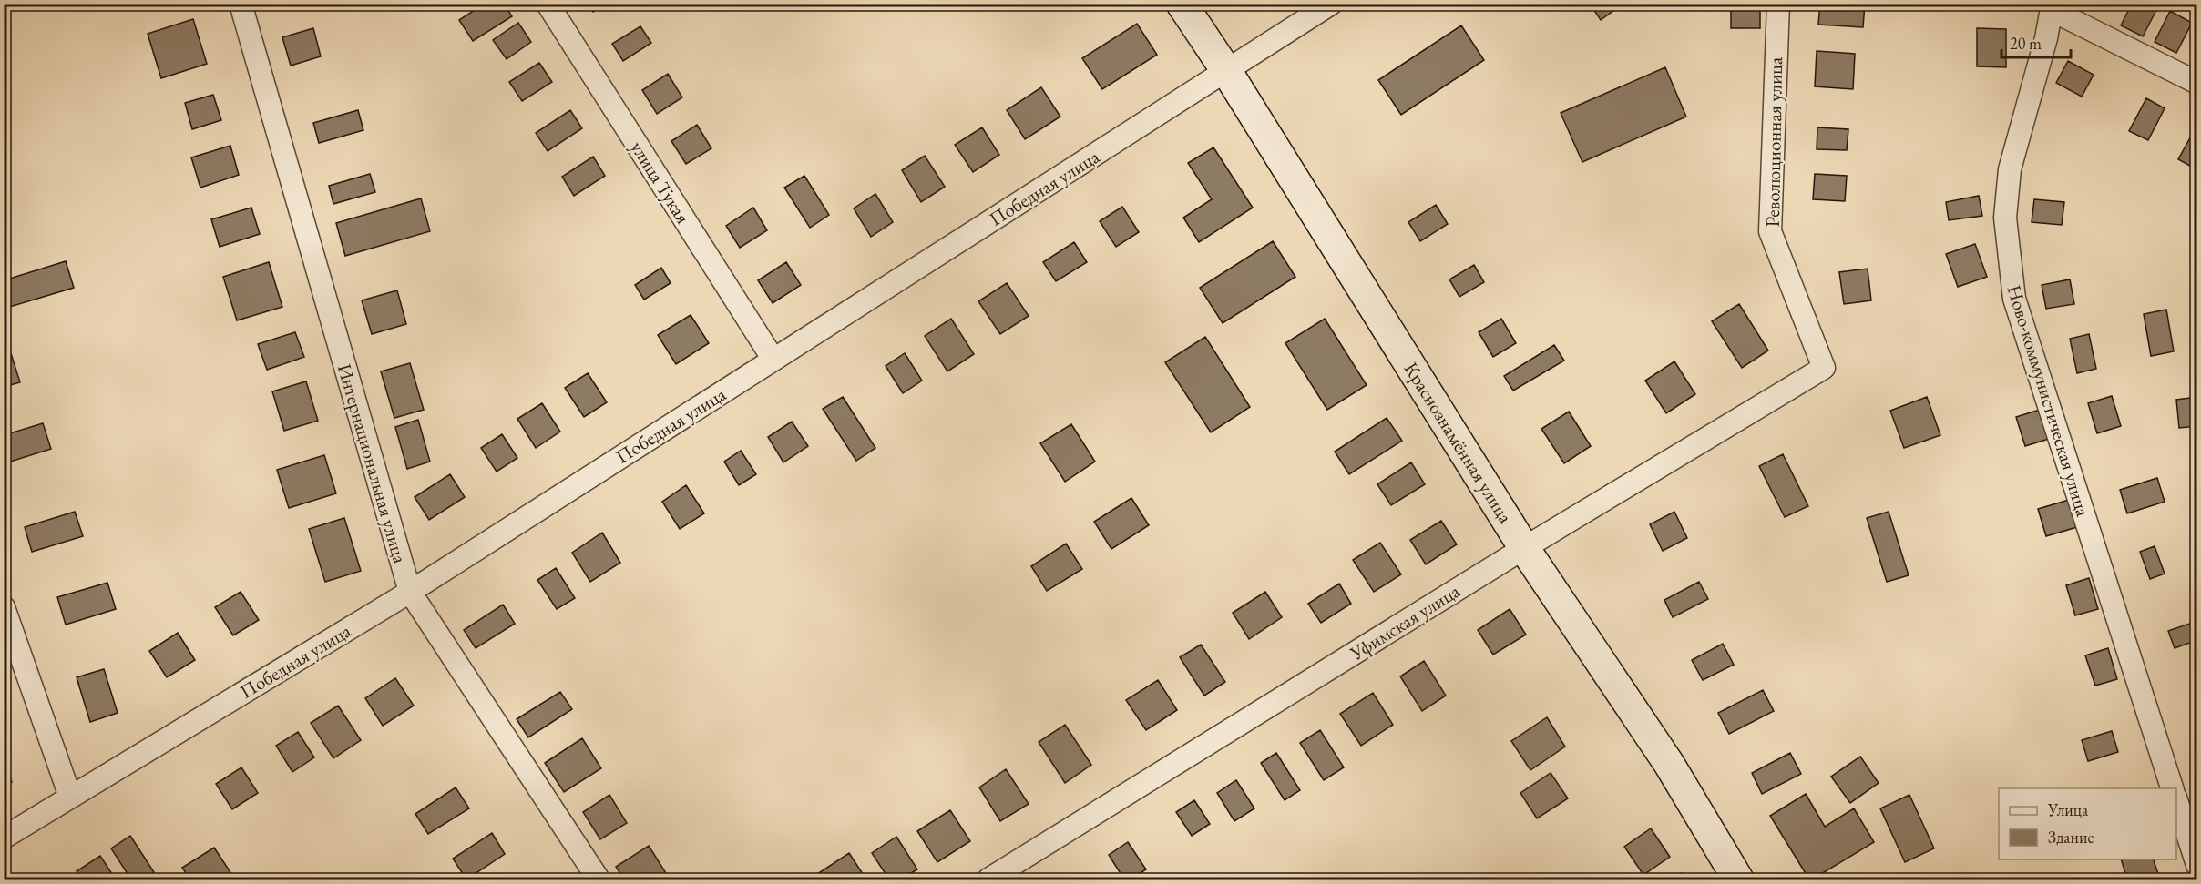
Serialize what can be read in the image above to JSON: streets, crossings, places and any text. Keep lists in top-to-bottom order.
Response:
{
  "streets": {
    "street": [
      "Революционная улица",
      "улица Тукая",
      "Победная улица",
      "Ново-коммунистическая улица",
      "Краснознамённая улица",
      "Интернациональная улица",
      "Уфимская улица"
    ]
  },
  "crossings": [
    ["Революционная улица", "Уфимская улица"],
    ["улица Тукая", "Победная улица"],
    ["Победная улица", "Краснознамённая улица"],
    ["Победная улица", "Интернациональная улица"],
    ["Краснознамённая улица", "Уфимская улица"]
  ],
  "legend": ["Улица", "Здание"],
  "scale_bar": "20 m"
}
